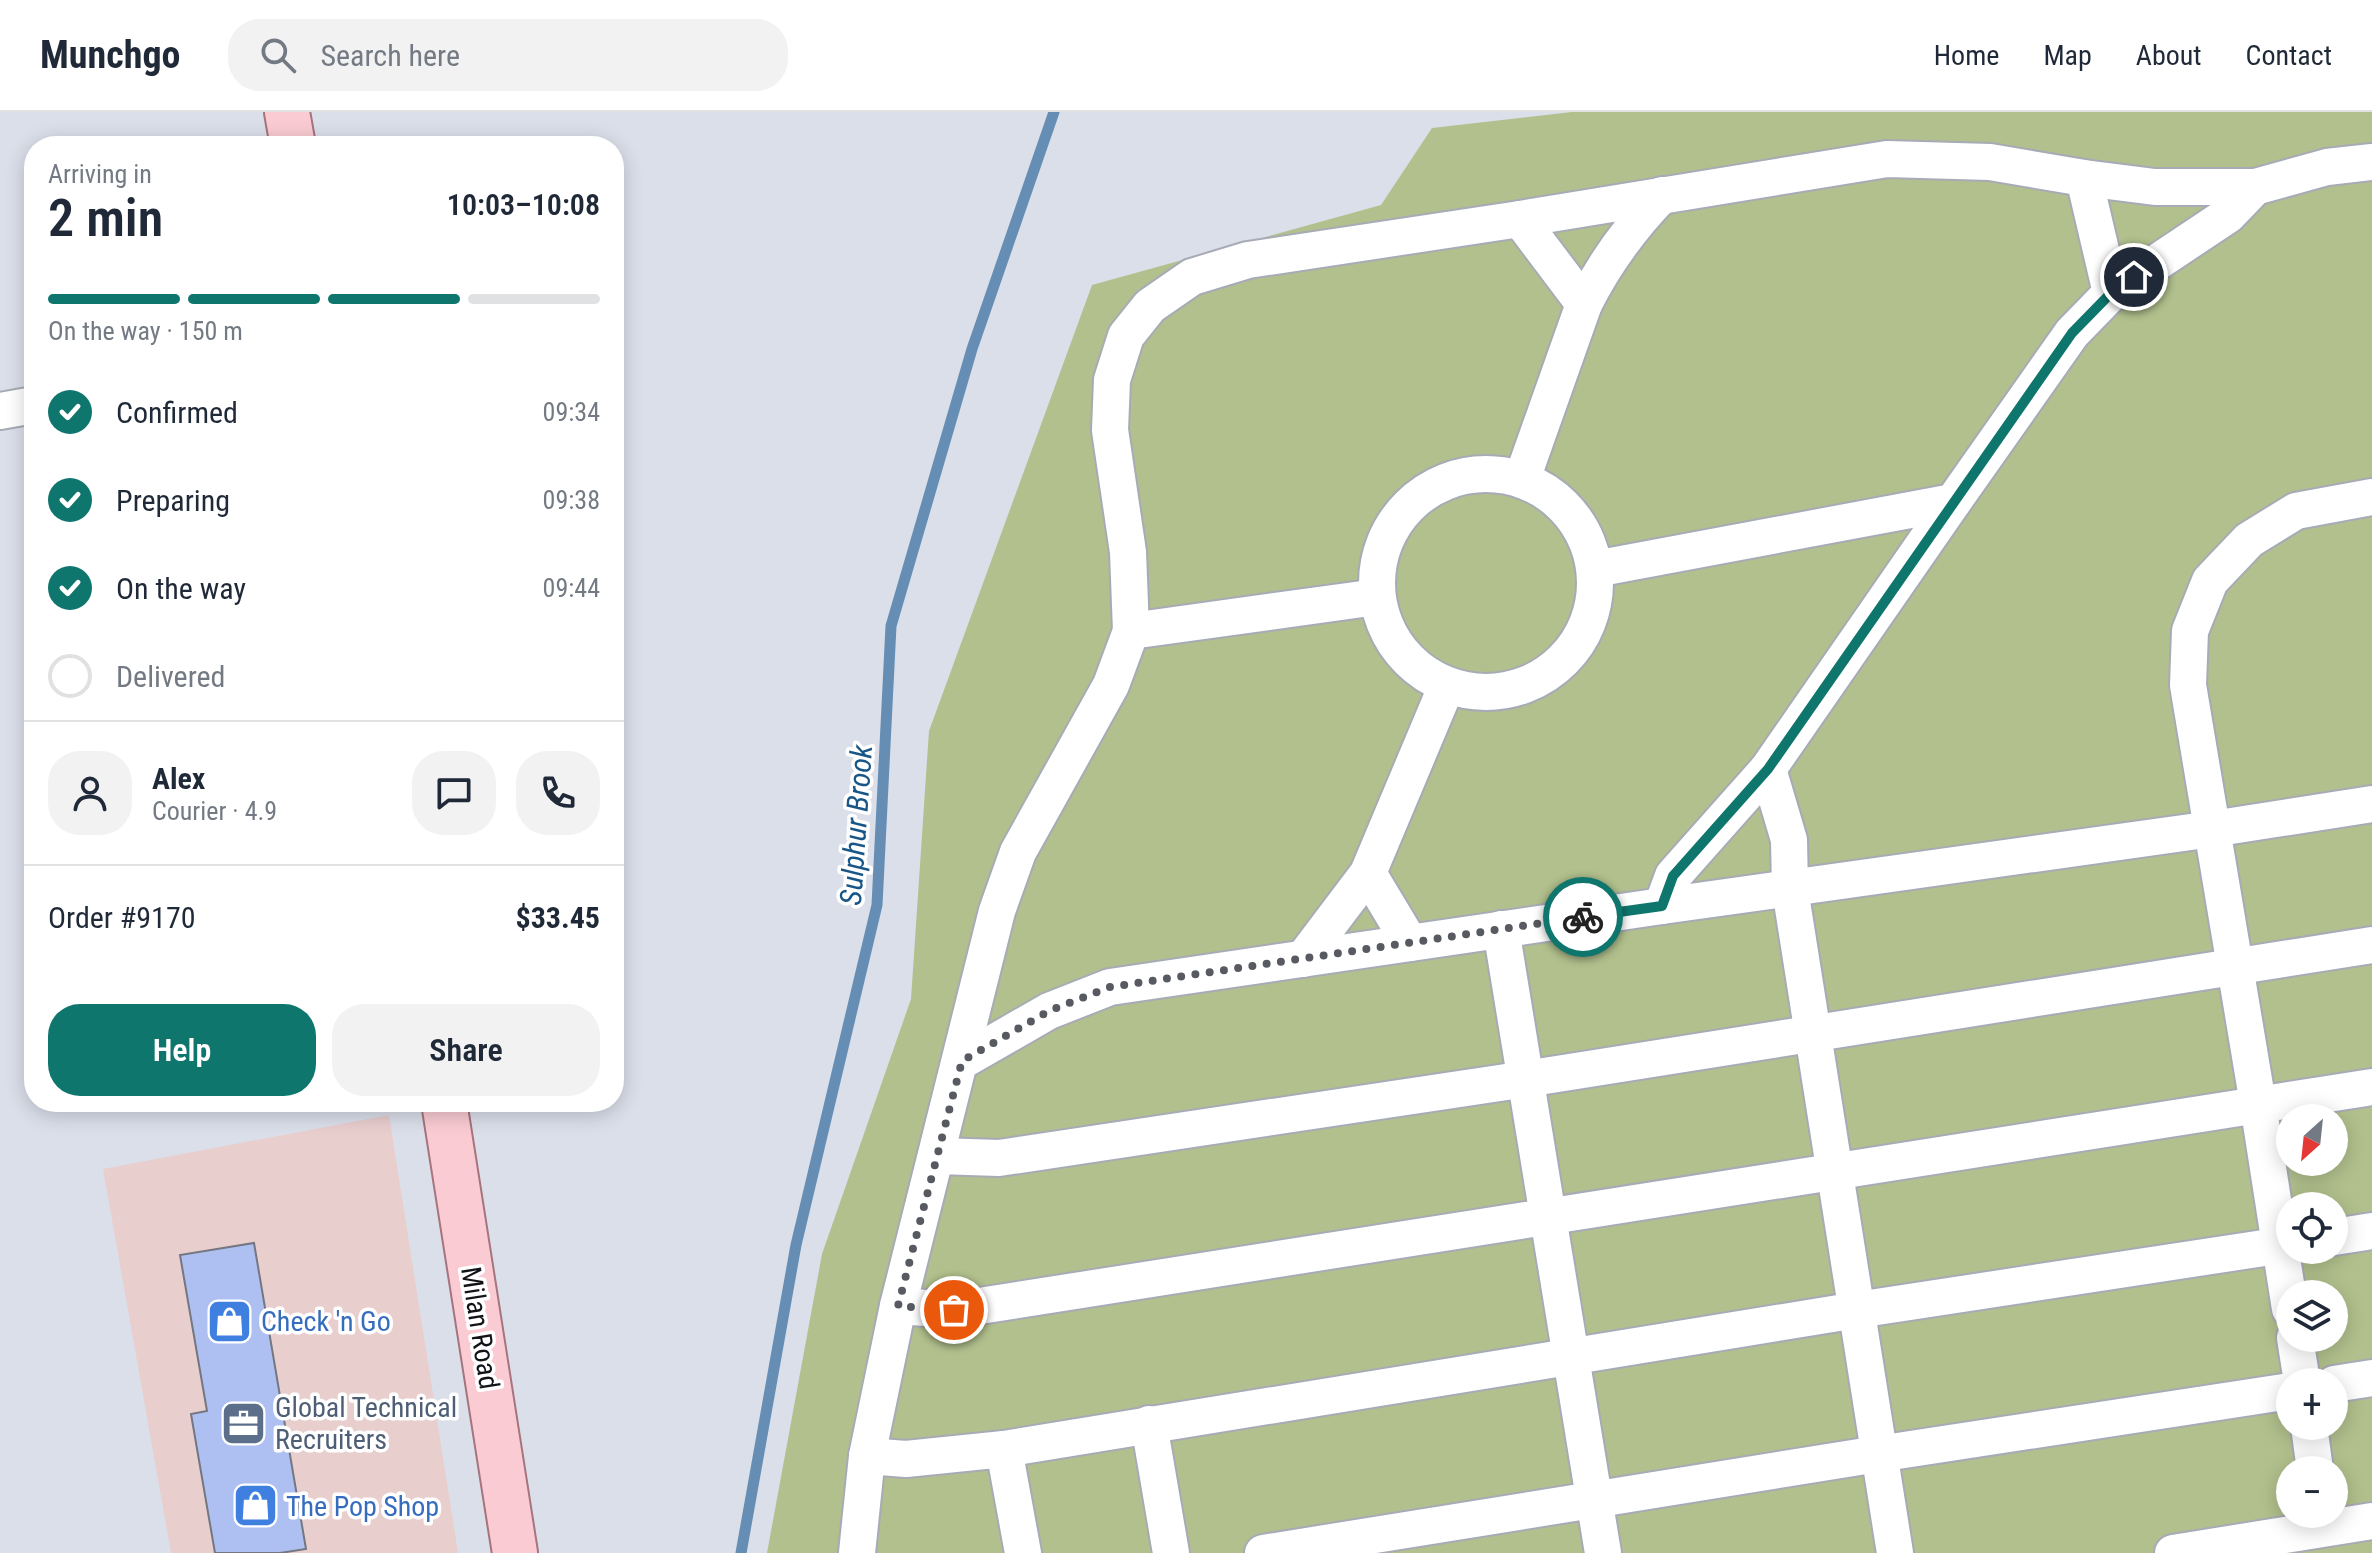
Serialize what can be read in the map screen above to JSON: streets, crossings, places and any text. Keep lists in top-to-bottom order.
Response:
{
  "streets": {
    "main road": ["Milan Road"]
  },
  "water": ["Sulphur Brook"],
  "places": {
    "shop": ["Check 'n Go", "The Pop Shop"],
    "office": ["Global Technical Recruiters"]
  },
  "north": "bottom left",
  "page": {
    "header": "Munchgo",
    "search": "Search here",
    "nav": [
      "Home",
      "Map",
      "About",
      "Contact"
    ],
    "heading": ["2 min", "Arriving in", "10:03–10:08"],
    "panel": [
      "Alex",
      "Courier · 4.9",
      "Order #9170",
      "$33.45"
    ],
    "bar": "On the way · 150 m",
    "list": [
      ["Confirmed", "09:34"],
      ["Preparing", "09:38"],
      ["On the way", "09:44"],
      "Delivered"
    ],
    "buttons": ["Help", "Share"],
    "map_buttons": ["+", "−"]
  }
}
